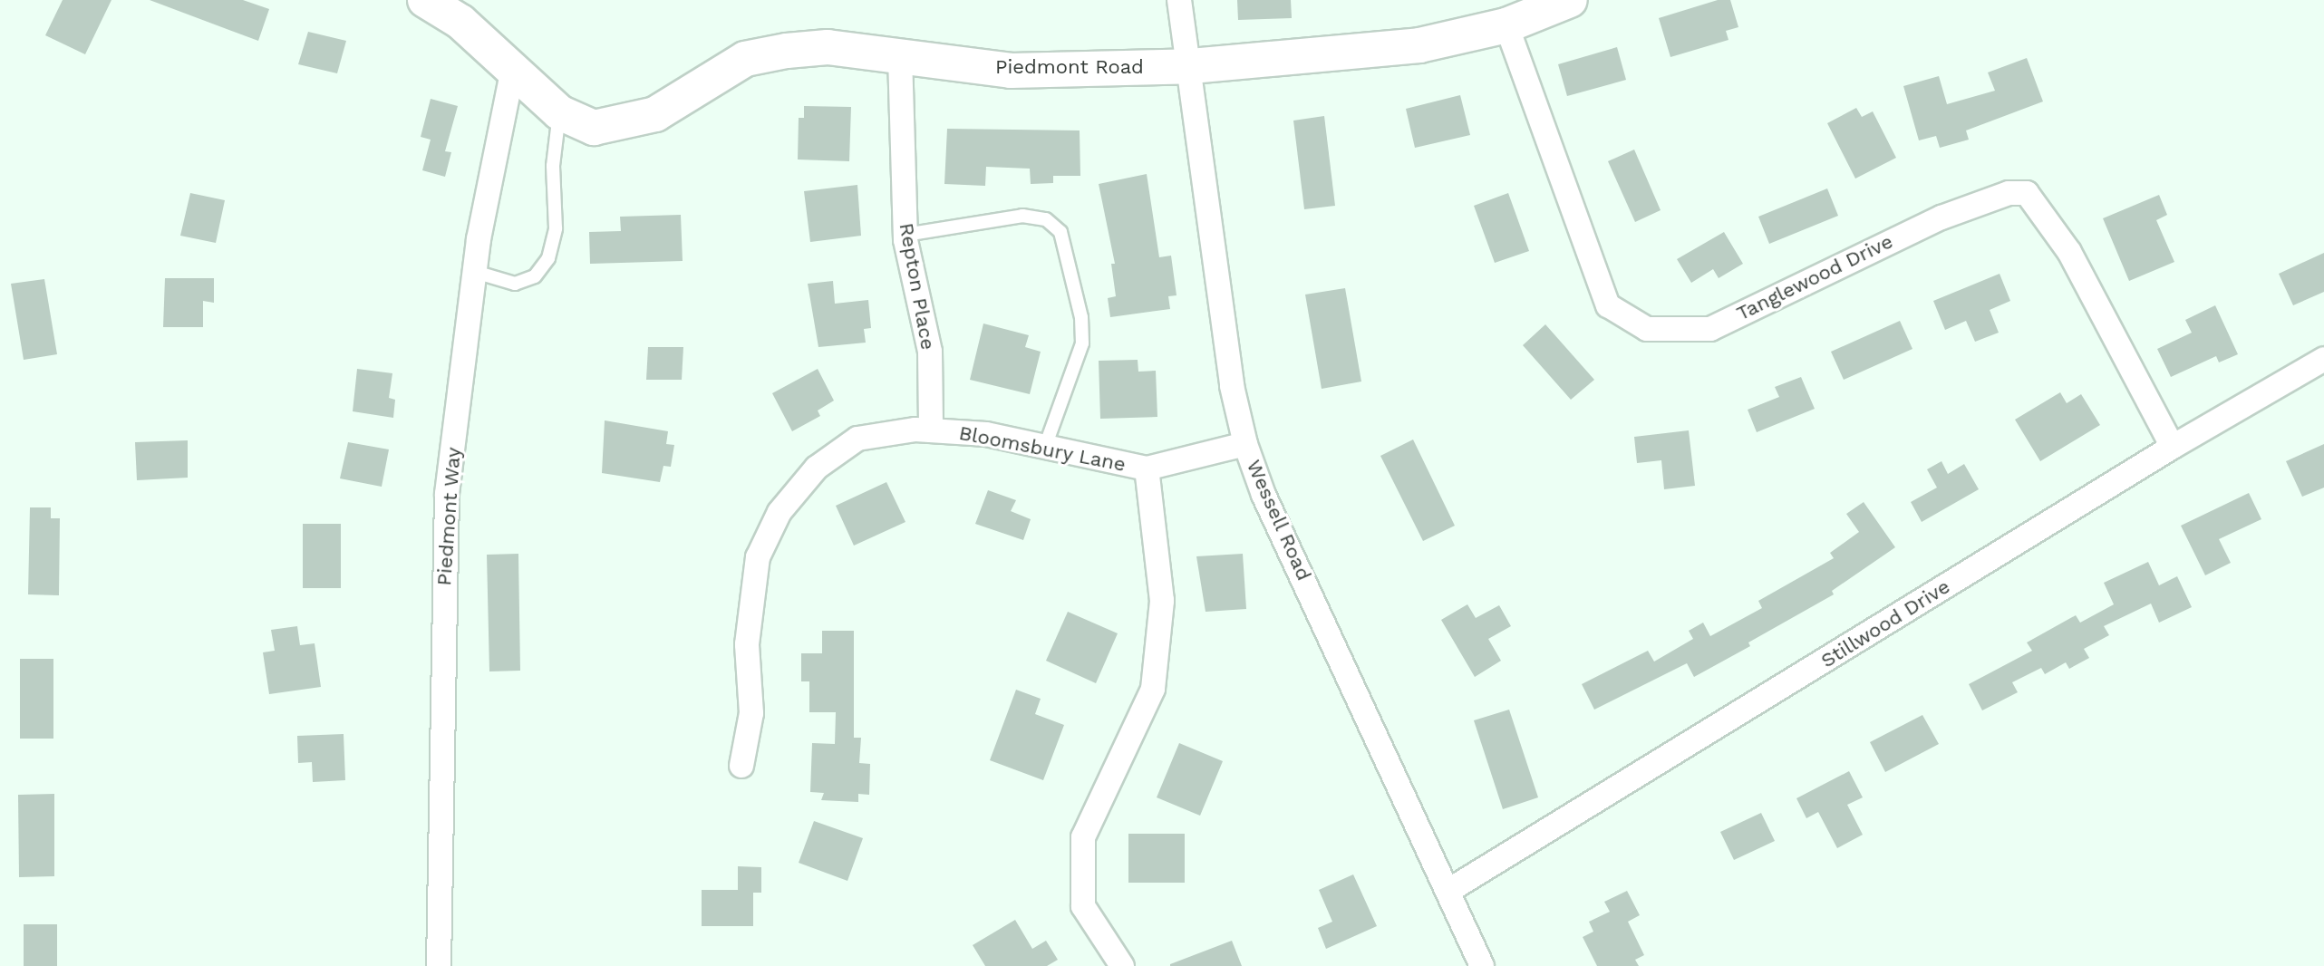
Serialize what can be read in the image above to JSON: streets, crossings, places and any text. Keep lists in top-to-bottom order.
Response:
{
  "streets": {
    "street": [
      "Piedmont Road",
      "Tanglewood Drive",
      "Repton Place",
      "Bloomsbury Lane",
      "Piedmont Way",
      "Wessell Road",
      "Stillwood Drive"
    ]
  },
  "crossings": [
    ["Piedmont Road", "Tanglewood Drive"],
    ["Piedmont Road", "Repton Place"],
    ["Piedmont Road", "Piedmont Way"],
    ["Piedmont Road", "Wessell Road"],
    ["Tanglewood Drive", "Stillwood Drive"],
    ["Repton Place", "Bloomsbury Lane"],
    ["Bloomsbury Lane", "Wessell Road"],
    ["Wessell Road", "Stillwood Drive"]
  ]
}
